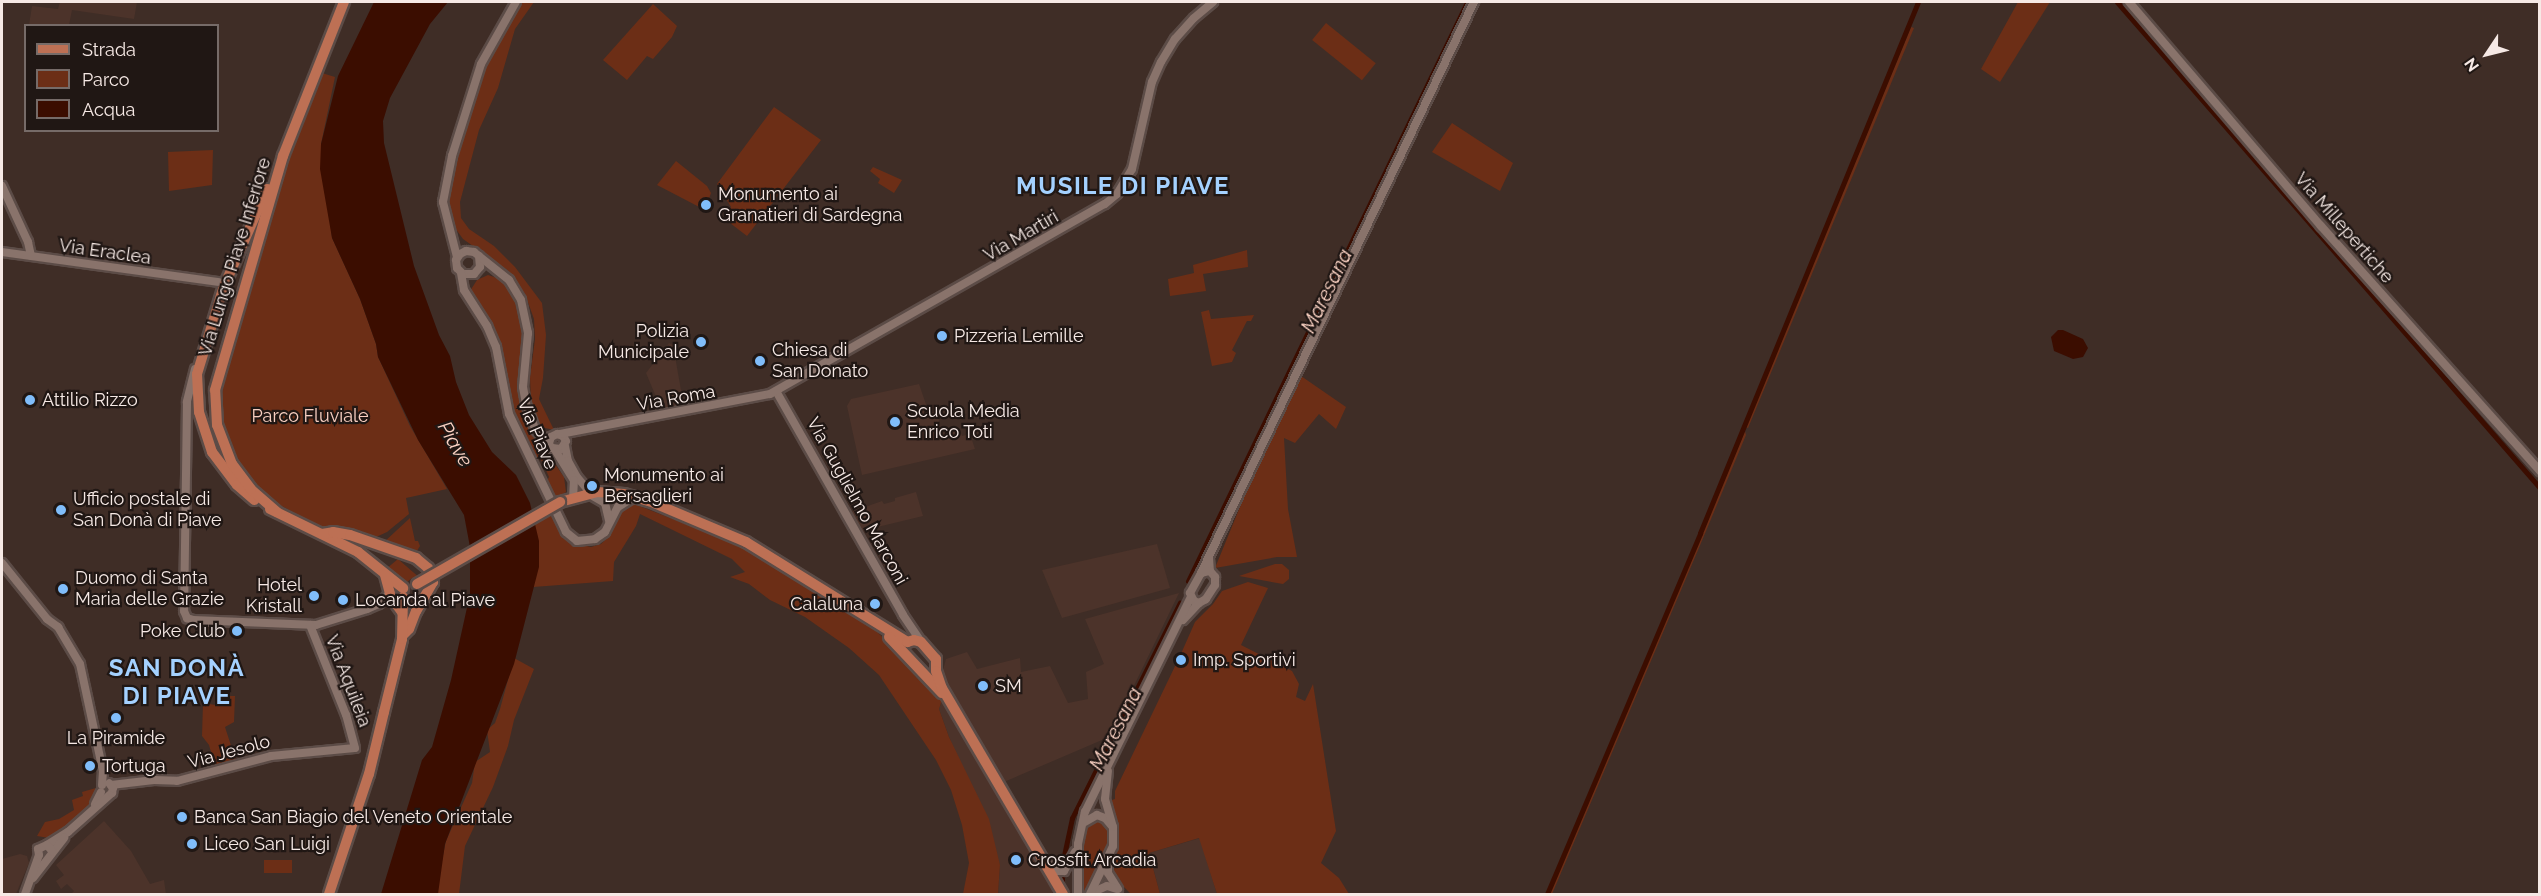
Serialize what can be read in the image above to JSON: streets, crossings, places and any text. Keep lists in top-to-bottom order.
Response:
{
  "streets": {
    "main road": ["Via Lungo Piave Inferiore"],
    "street": [
      "Via Millepertiche",
      "Via Martiri",
      "Via Eraclea",
      "Via Roma",
      "Via Piave",
      "Via Guglielmo Marconi",
      "Via Aquileia",
      "Via Jesolo"
    ]
  },
  "crossings": [
    ["Via Martiri", "Via Roma"],
    ["Via Martiri", "Via Guglielmo Marconi"],
    ["Via Eraclea", "Via Lungo Piave Inferiore"],
    ["Via Roma", "Via Piave"],
    ["Via Roma", "Via Guglielmo Marconi"],
    ["Via Aquileia", "Via Jesolo"]
  ],
  "districts": ["MUSILE DI PIAVE", "SAN DONÀ DI PIAVE"],
  "water": ["Maresana", "Piave"],
  "parks": ["Parco Fluviale"],
  "places": [
    "Monumento ai Granatieri di Sardegna",
    "Pizzeria Lemille",
    "Polizia Municipale",
    "Chiesa di San Donato",
    "Attilio Rizzo",
    "Scuola Media Enrico Toti",
    "Monumento ai Bersaglieri",
    "Ufficio postale di San Donà di Piave",
    "Duomo di Santa Maria delle Grazie",
    "Hotel Kristall",
    "Locanda al Piave",
    "Calaluna",
    "Poke Club",
    "Imp. Sportivi",
    "SM",
    "La Piramide",
    "Tortuga",
    "Banca San Biagio del Veneto Orientale",
    "Liceo San Luigi",
    "Crossfit Arcadia"
  ],
  "legend": ["Strada", "Parco", "Acqua"],
  "north": "bottom left"
}
